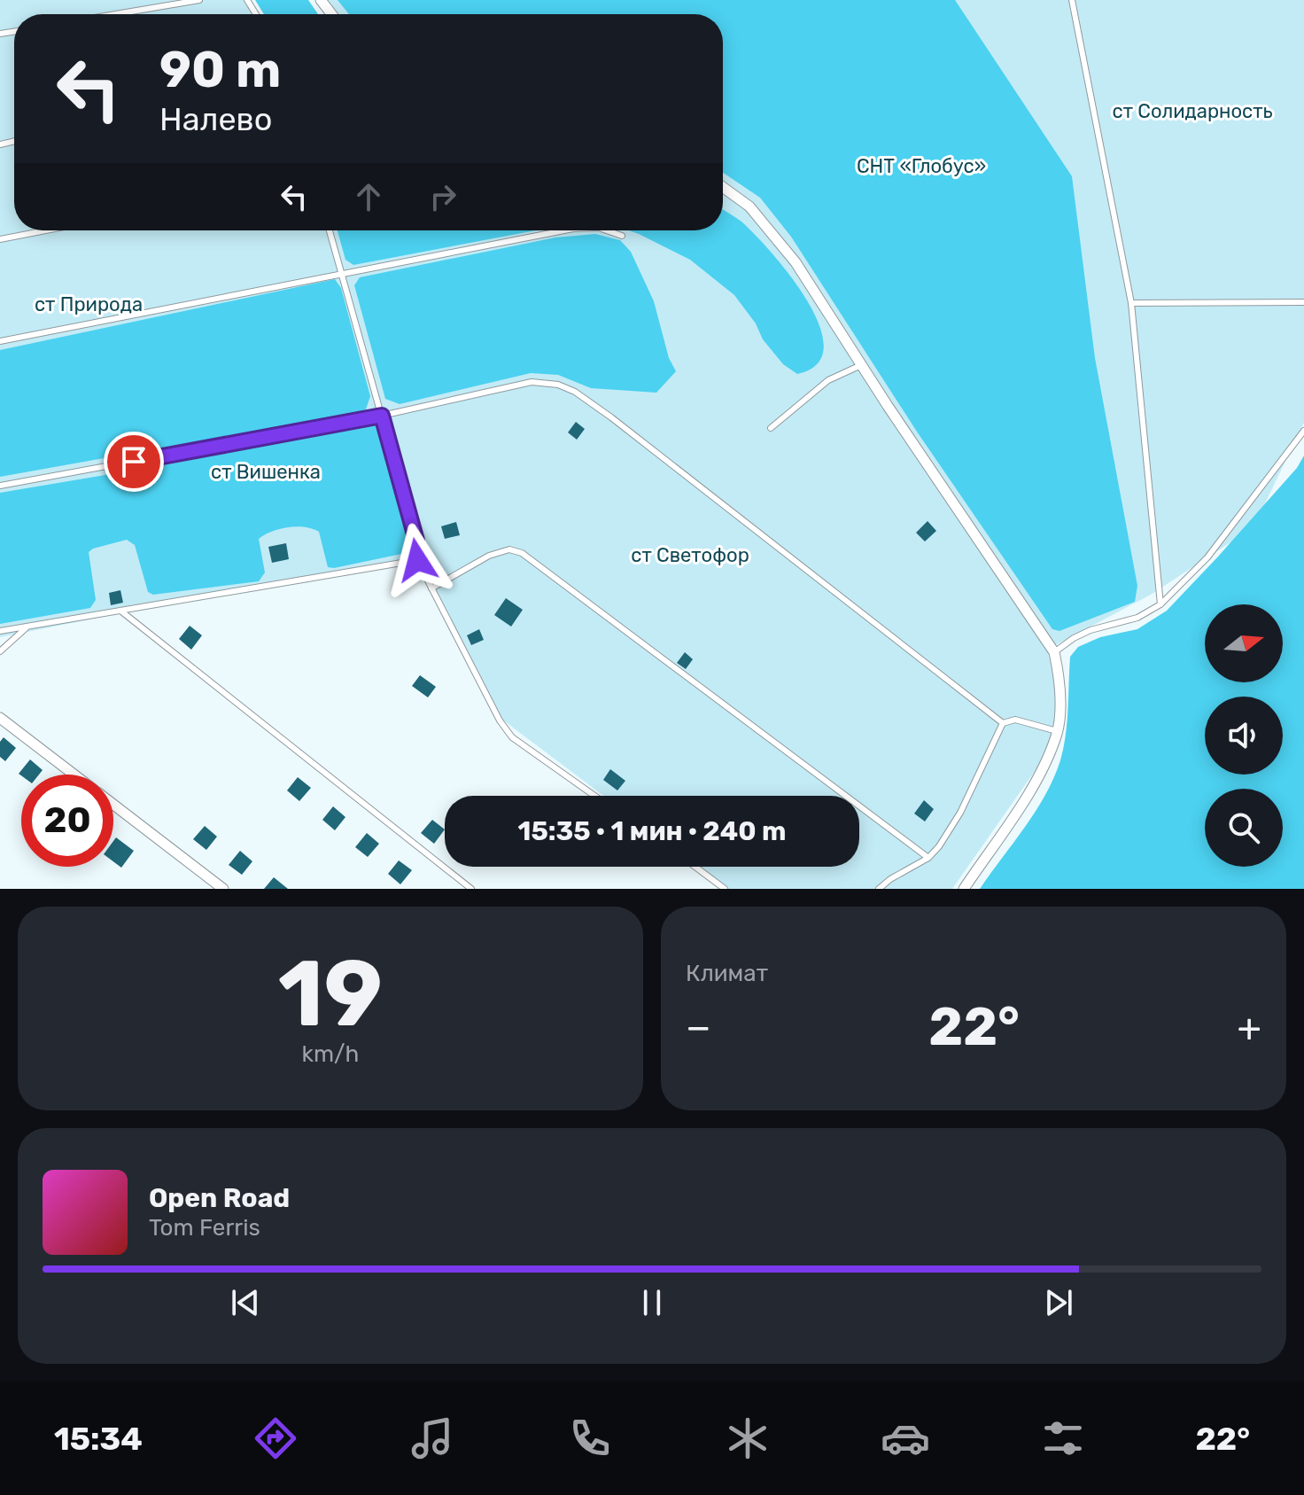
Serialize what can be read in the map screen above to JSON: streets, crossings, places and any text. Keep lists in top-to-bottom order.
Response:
{
  "parks": [
    "ст Солидарность",
    "СНТ «Глобус»",
    "ст Природа",
    "ст Вишенка",
    "ст Светофор"
  ],
  "north": "right",
  "page": {
    "turn": ["90 m", "Налево"],
    "limit": "20",
    "trip": "15:35 · 1 мин · 240 m",
    "tile": [
      ["19", "km/h"],
      "Климат"
    ],
    "heat": ["−", "22°", "+"],
    "song": ["Open Road", "Tom Ferris"],
    "tabs": ["15:34", "22°"]
  }
}
